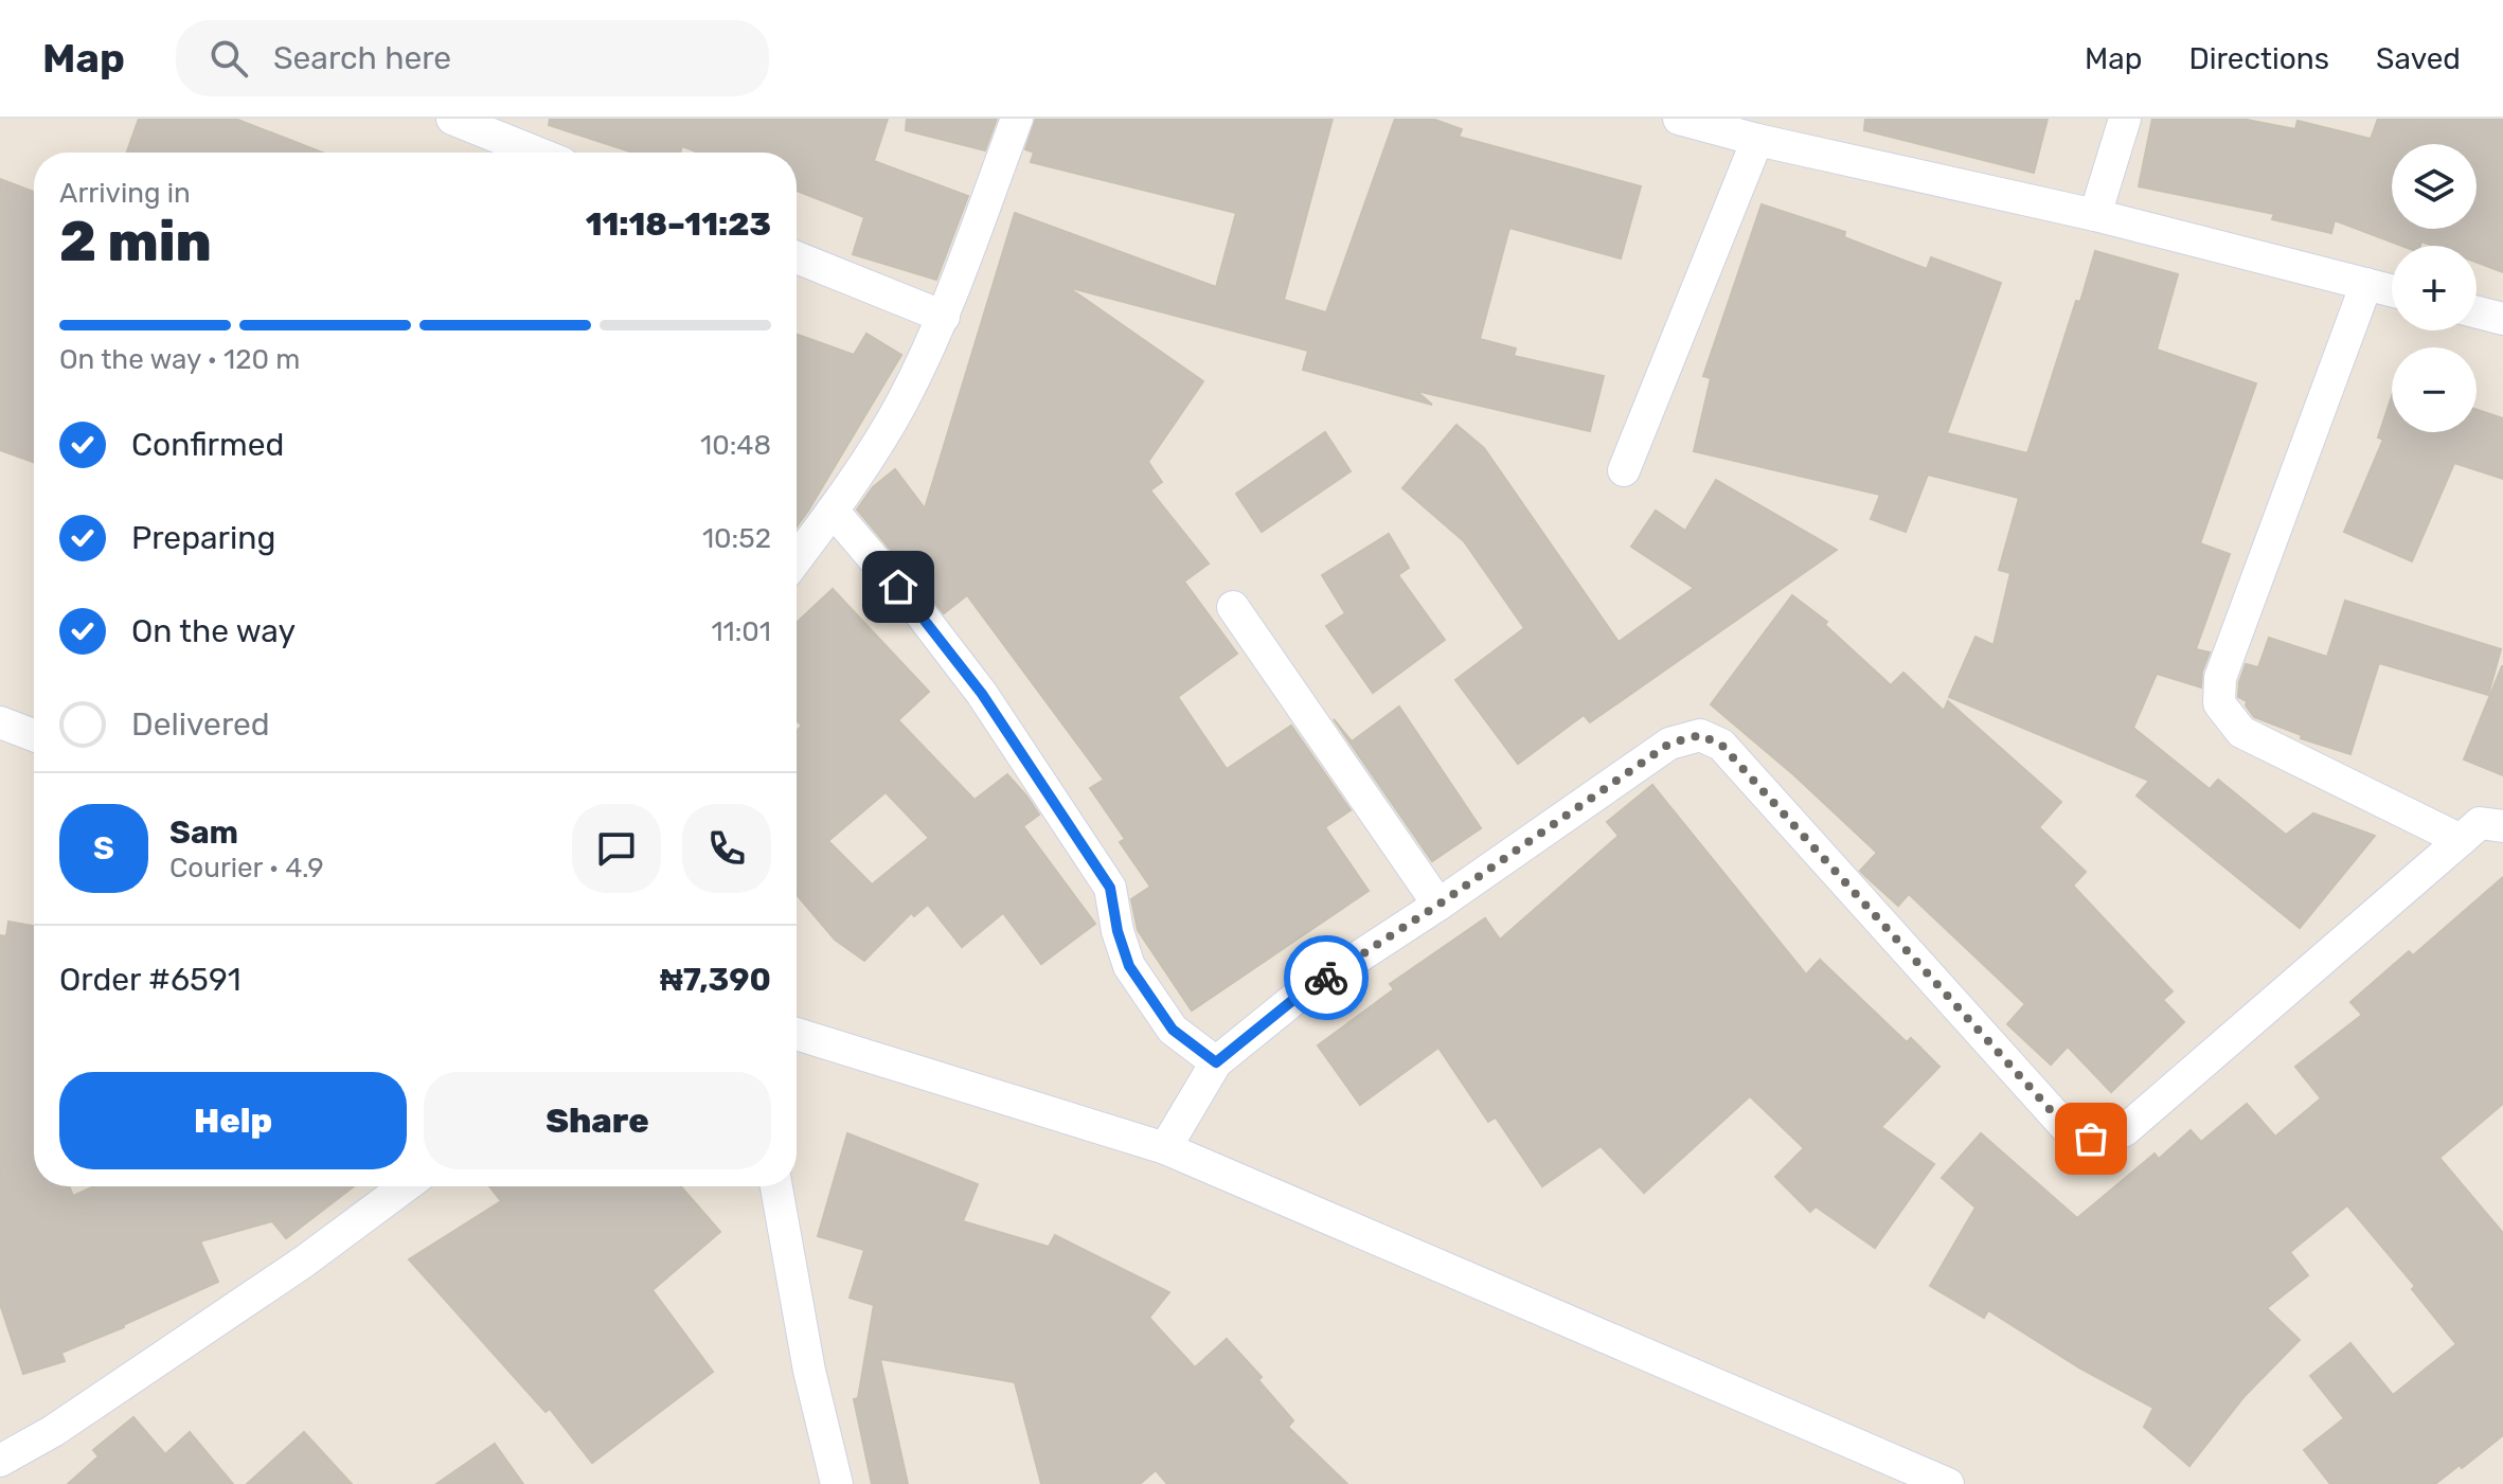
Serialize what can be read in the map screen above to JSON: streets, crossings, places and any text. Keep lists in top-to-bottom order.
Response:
{
  "page": {
    "header": "Map",
    "search": "Search here",
    "nav": ["Map", "Directions", "Saved"],
    "map_buttons": ["+", "−"],
    "heading": ["2 min", "Arriving in", "11:18–11:23"],
    "panel": [
      "Sam",
      "Courier · 4.9",
      "Order #6591",
      "₦7,390"
    ],
    "bar": "On the way · 120 m",
    "list": [
      ["Confirmed", "10:48"],
      ["Preparing", "10:52"],
      ["On the way", "11:01"],
      "Delivered"
    ],
    "round": "S",
    "buttons": ["Help", "Share"]
  }
}
